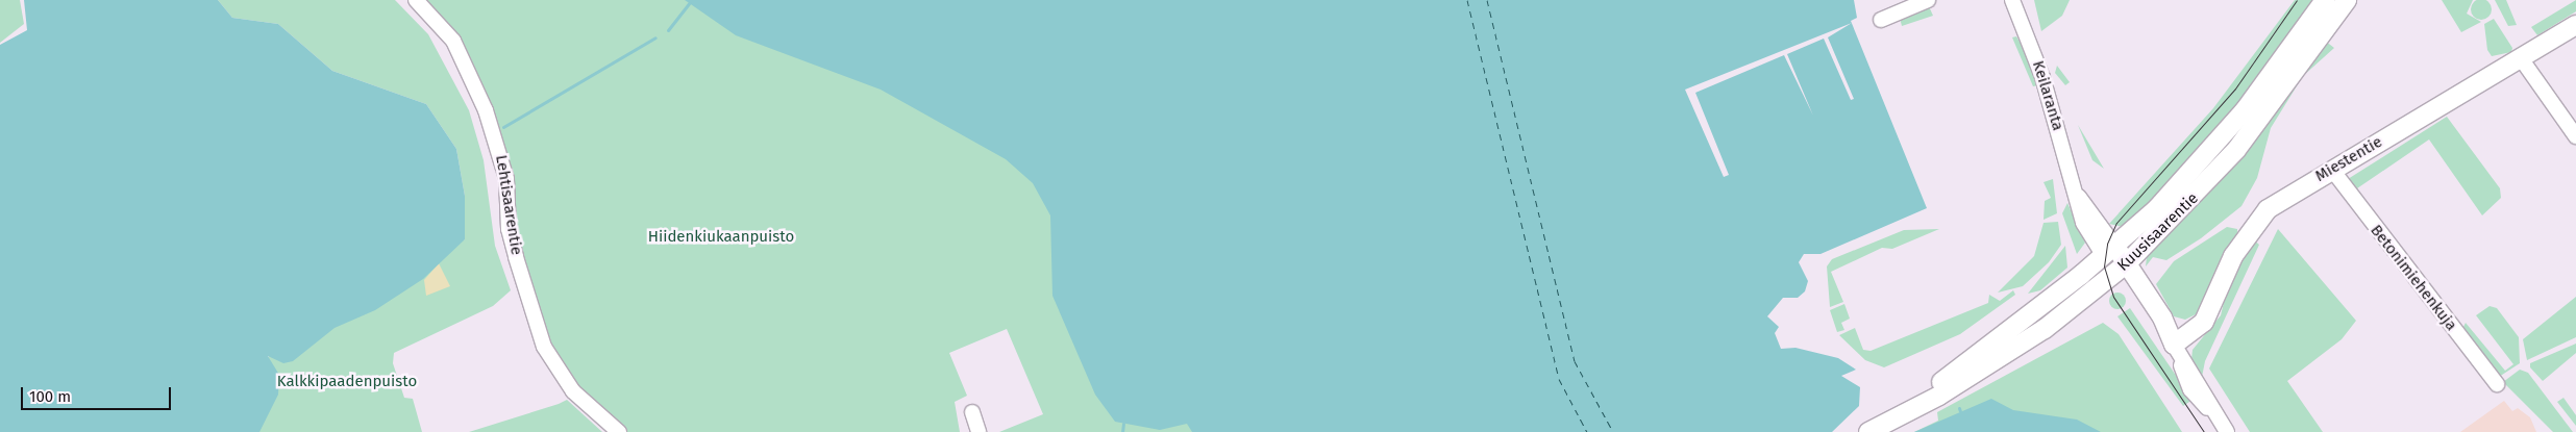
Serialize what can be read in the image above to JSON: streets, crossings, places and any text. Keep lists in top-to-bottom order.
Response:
{
  "streets": {
    "main road": ["Miestentie", "Kuusisaarentie"],
    "street": ["Keilaranta", "Lehtisaarentie", "Betonimiehenkuja"]
  },
  "crossings": [
    ["Keilaranta", "Kuusisaarentie"],
    ["Miestentie", "Betonimiehenkuja"]
  ],
  "parks": ["Hiidenkiukaanpuisto", "Kalkkipaadenpuisto"],
  "scale_bar": "100 m"
}
